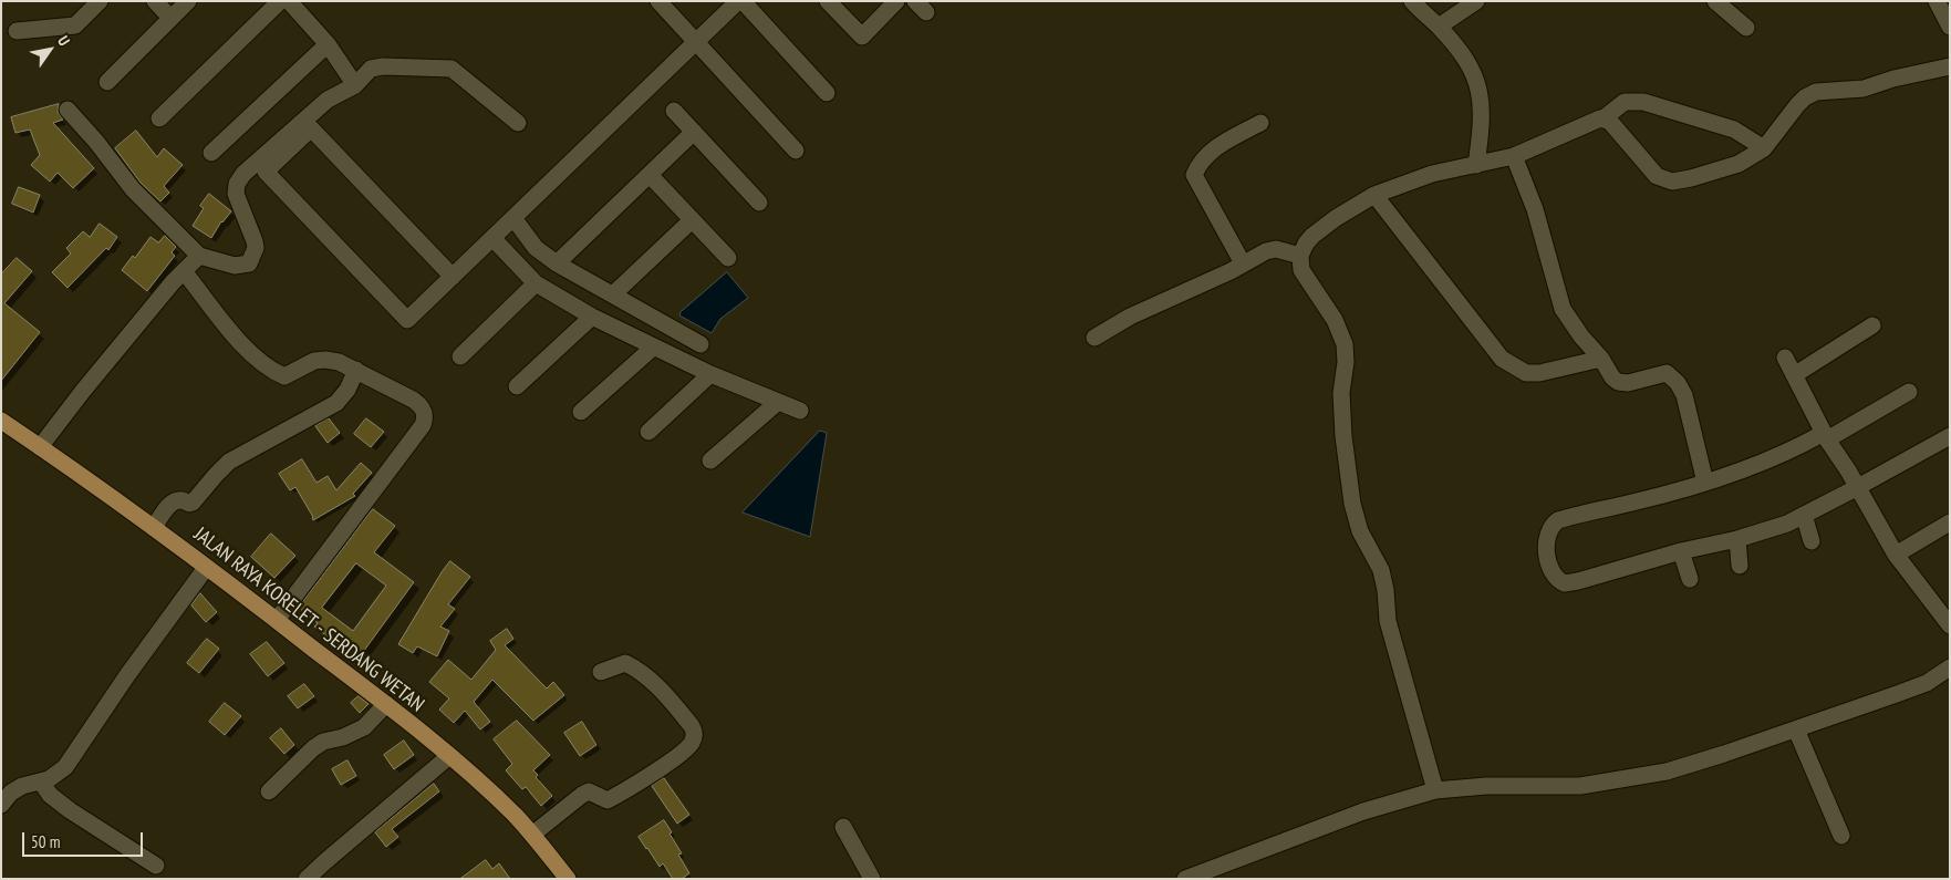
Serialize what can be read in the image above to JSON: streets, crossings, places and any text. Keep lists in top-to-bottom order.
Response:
{
  "streets": {
    "main road": ["JALAN RAYA KORELET - SERDANG WETAN"]
  },
  "scale_bar": "50 m",
  "north": "top right"
}
